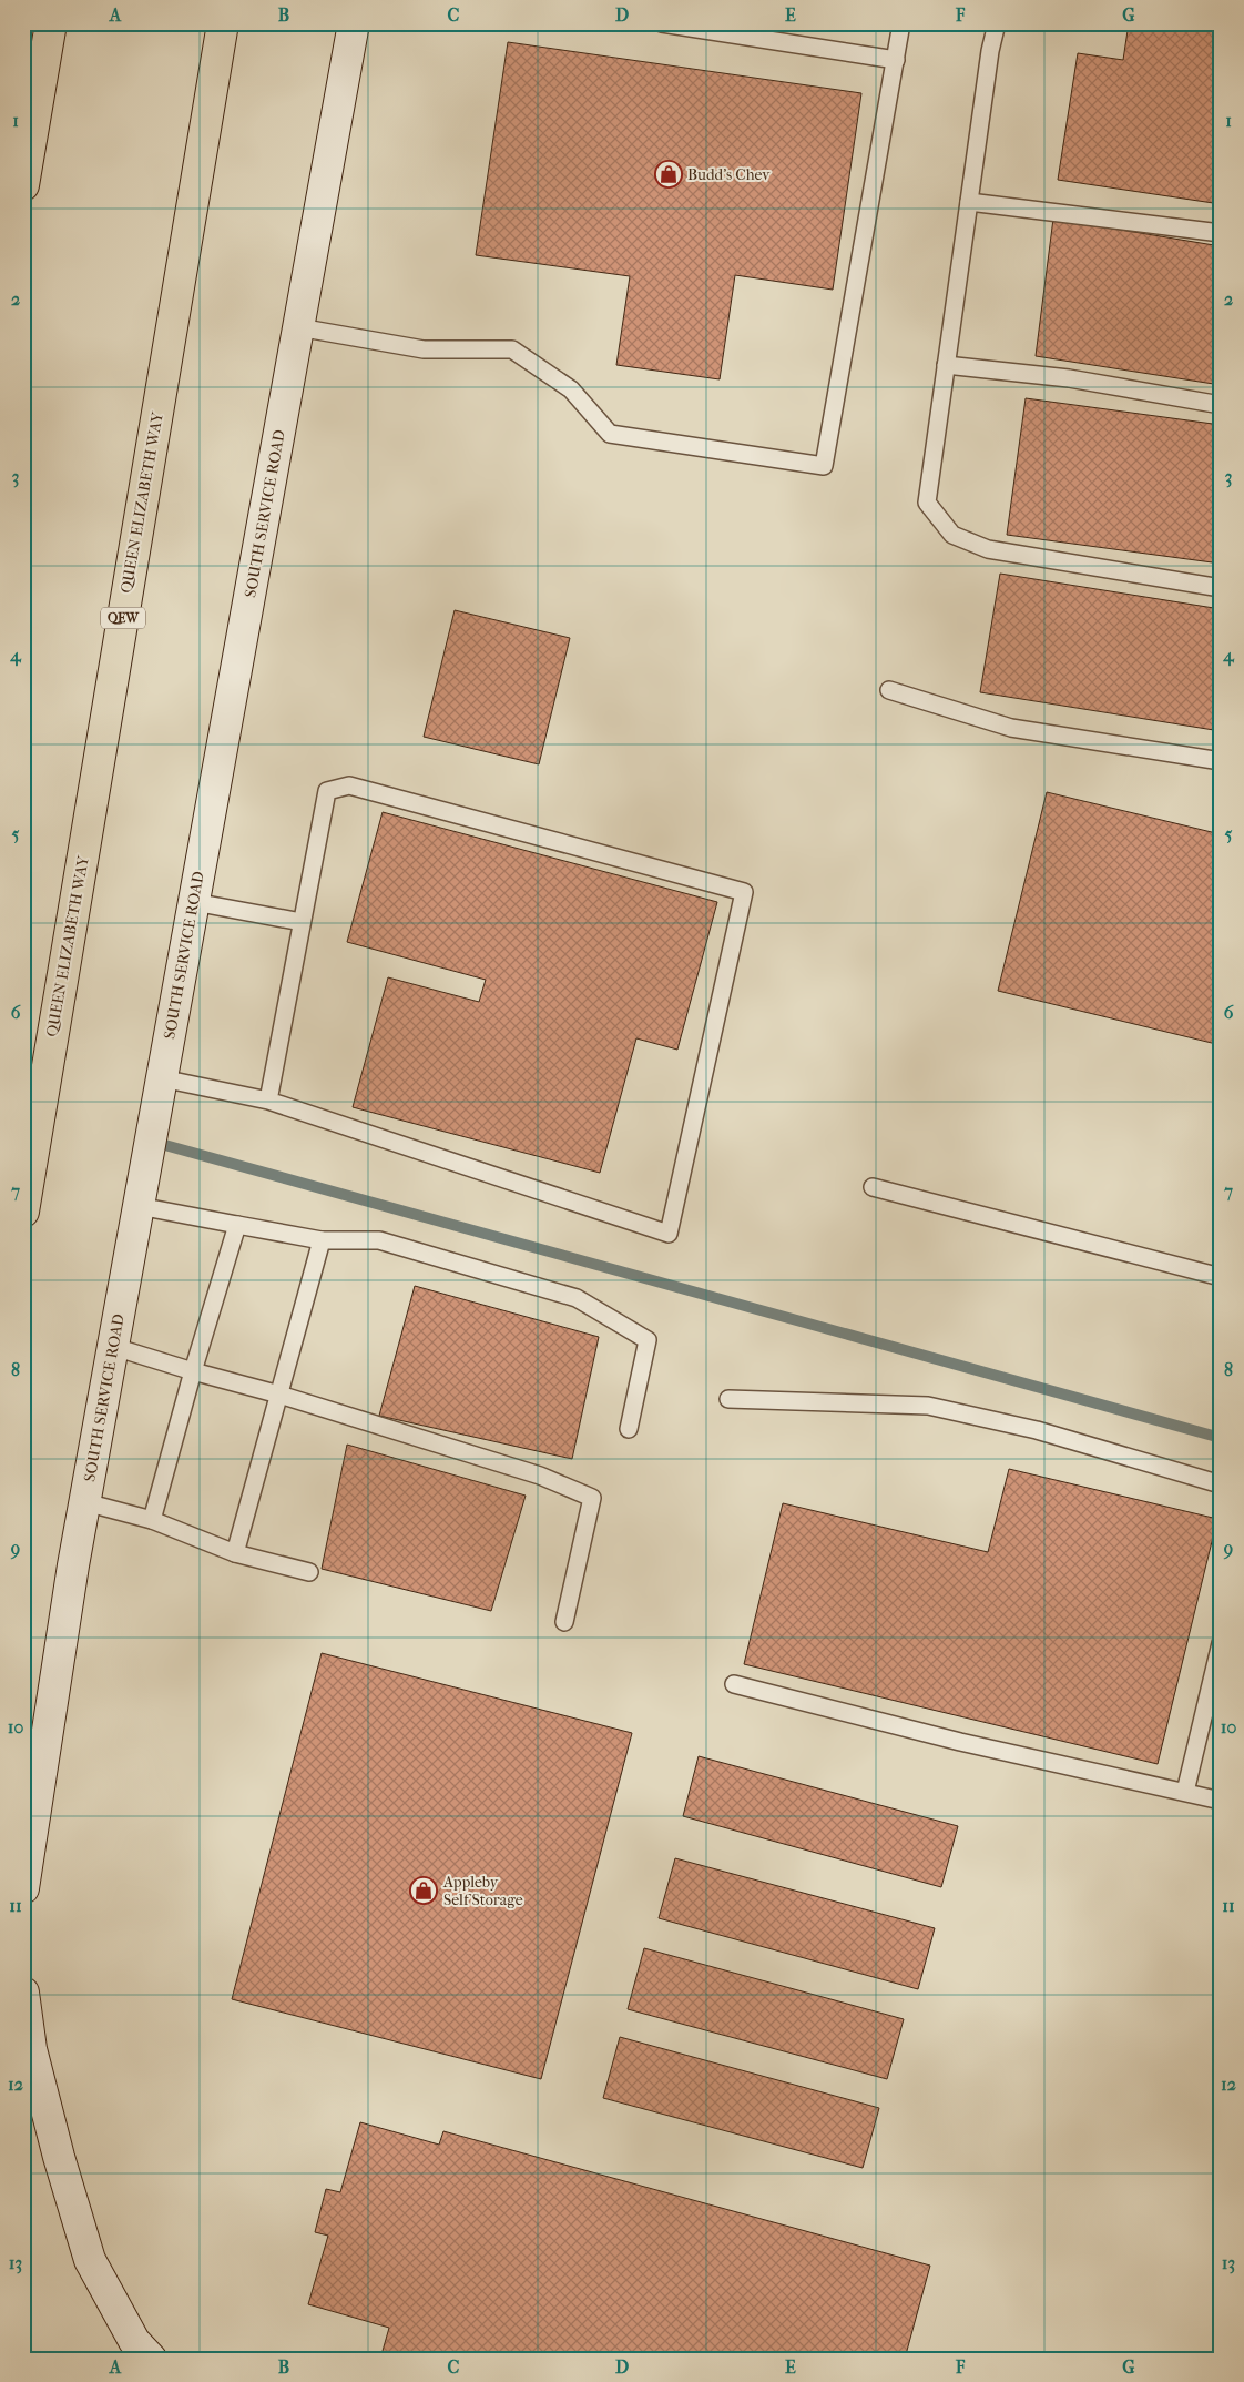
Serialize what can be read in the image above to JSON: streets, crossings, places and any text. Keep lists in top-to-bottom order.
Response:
{
  "streets": {
    "highway": ["QUEEN ELIZABETH WAY", "QEW"],
    "street": ["SOUTH SERVICE ROAD"]
  },
  "places": {
    "shop": ["Budd's Chev", "Appleby Self Storage"]
  },
  "grid": {
    "columns": [
      "A",
      "B",
      "C",
      "D",
      "E",
      "F",
      "G"
    ],
    "rows": [
      "1",
      "2",
      "3",
      "4",
      "5",
      "6",
      "7",
      "8",
      "9",
      "10",
      "11",
      "12",
      "13"
    ]
  }
}
